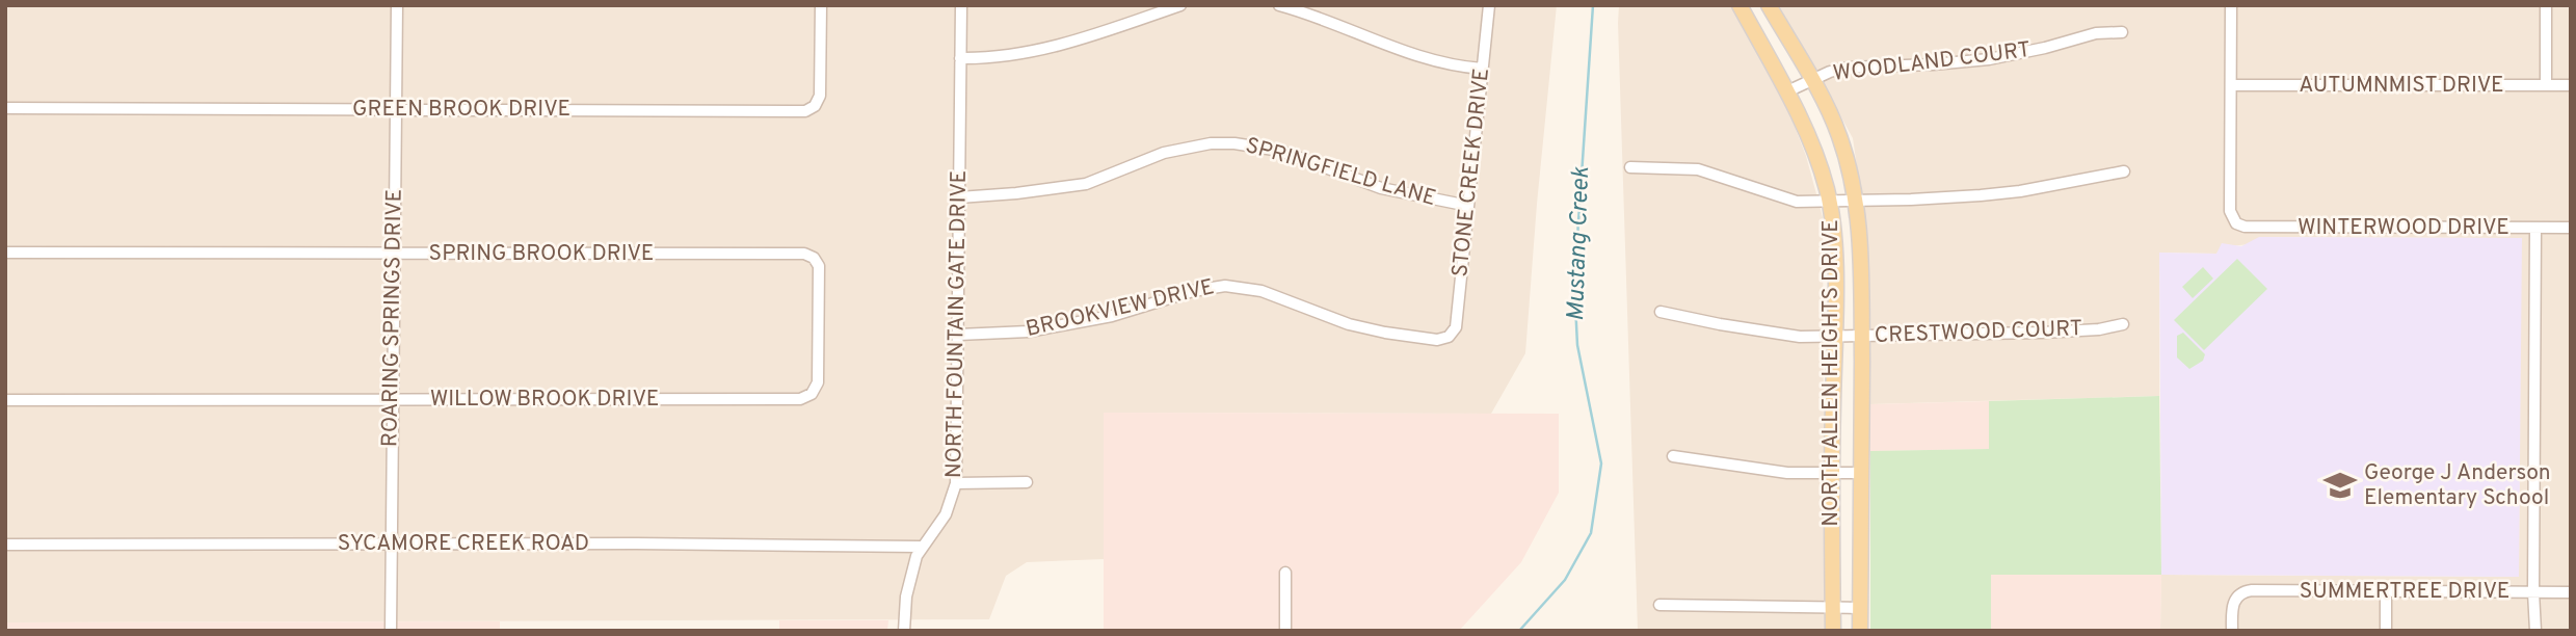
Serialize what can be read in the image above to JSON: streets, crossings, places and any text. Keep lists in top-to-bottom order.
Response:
{
  "streets": {
    "main road": ["NORTH ALLEN HEIGHTS DRIVE"],
    "street": [
      "WOODLAND COURT",
      "AUTUMNMIST DRIVE",
      "GREEN BROOK DRIVE",
      "SPRINGFIELD LANE",
      "STONE CREEK DRIVE",
      "WINTERWOOD DRIVE",
      "SPRING BROOK DRIVE",
      "BROOKVIEW DRIVE",
      "ROARING SPRINGS DRIVE",
      "NORTH FOUNTAIN GATE DRIVE",
      "CRESTWOOD COURT",
      "WILLOW BROOK DRIVE",
      "SYCAMORE CREEK ROAD",
      "SUMMERTREE DRIVE"
    ]
  },
  "crossings": [
    ["WOODLAND COURT", "NORTH ALLEN HEIGHTS DRIVE"],
    ["AUTUMNMIST DRIVE", "WINTERWOOD DRIVE"],
    ["GREEN BROOK DRIVE", "ROARING SPRINGS DRIVE"],
    ["SPRINGFIELD LANE", "STONE CREEK DRIVE"],
    ["SPRINGFIELD LANE", "NORTH FOUNTAIN GATE DRIVE"],
    ["STONE CREEK DRIVE", "BROOKVIEW DRIVE"],
    ["SPRING BROOK DRIVE", "ROARING SPRINGS DRIVE"],
    ["SPRING BROOK DRIVE", "WILLOW BROOK DRIVE"],
    ["BROOKVIEW DRIVE", "NORTH FOUNTAIN GATE DRIVE"],
    ["ROARING SPRINGS DRIVE", "WILLOW BROOK DRIVE"],
    ["ROARING SPRINGS DRIVE", "SYCAMORE CREEK ROAD"],
    ["NORTH FOUNTAIN GATE DRIVE", "SYCAMORE CREEK ROAD"],
    ["CRESTWOOD COURT", "NORTH ALLEN HEIGHTS DRIVE"]
  ],
  "water": ["Mustang Creek"],
  "places": {
    "school or university": ["George J Anderson Elementary School"]
  }
}
